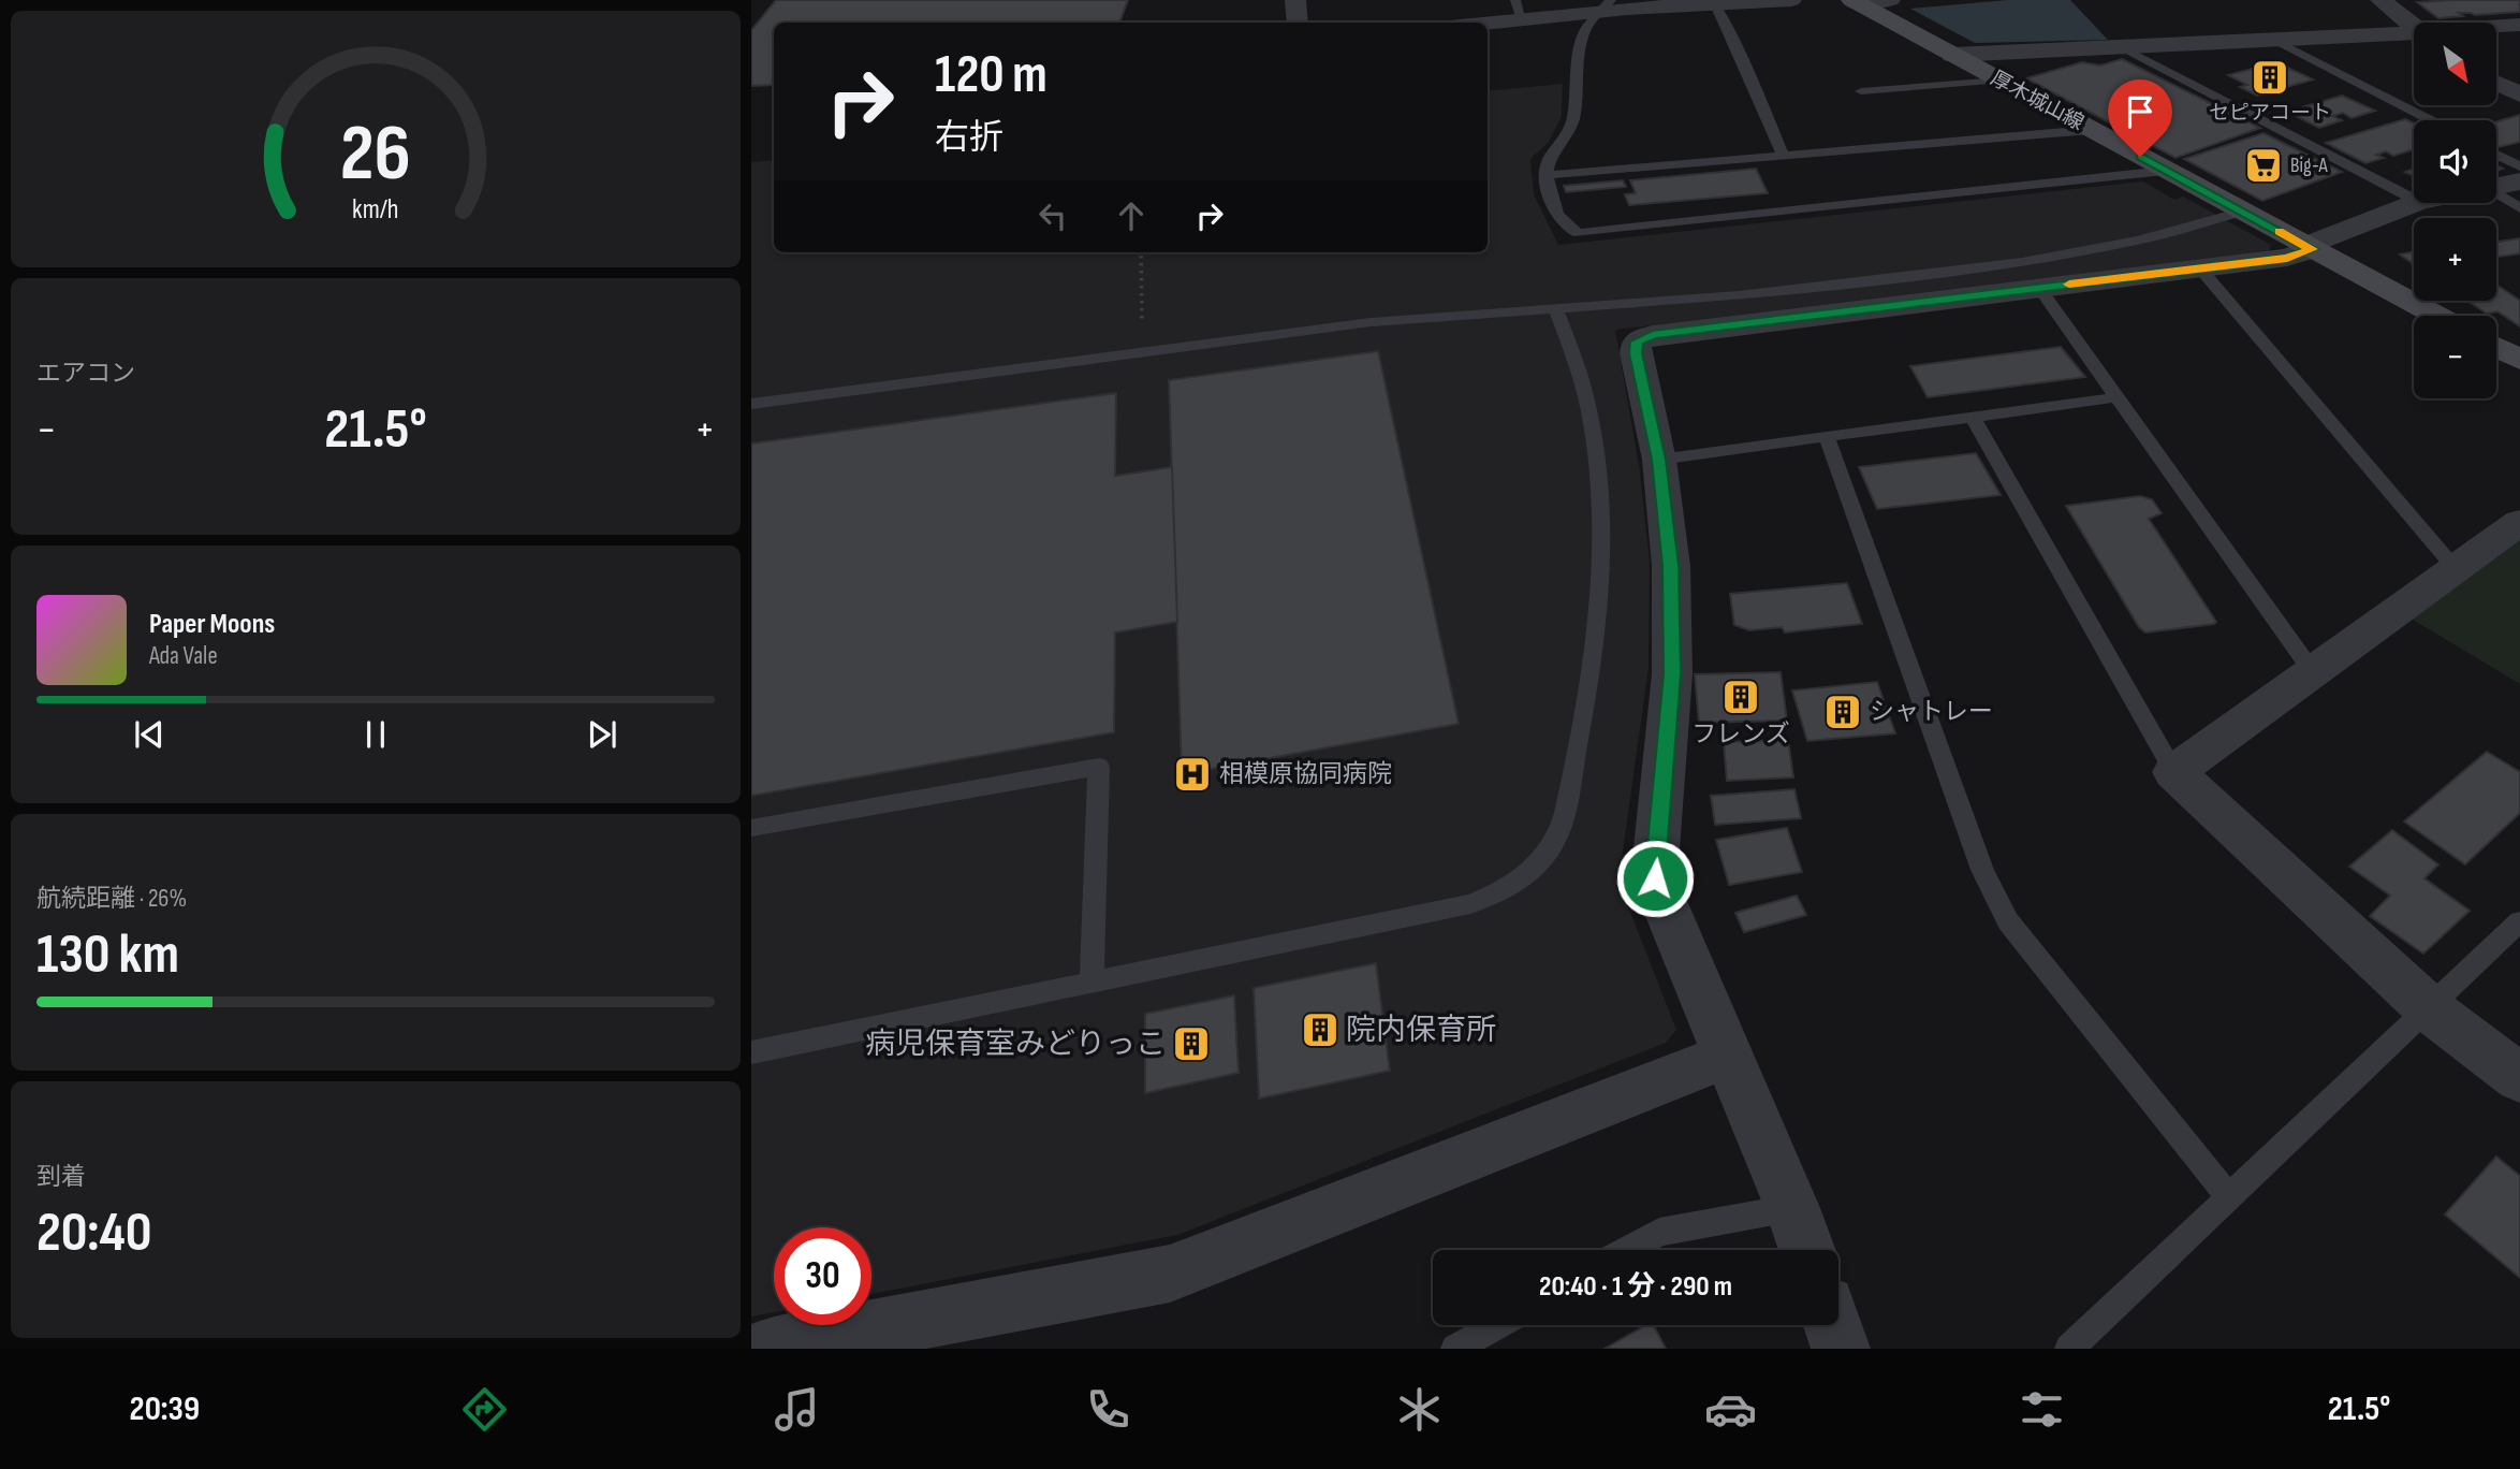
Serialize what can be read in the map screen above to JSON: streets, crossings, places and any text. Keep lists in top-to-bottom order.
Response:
{
  "streets": {
    "main road": ["厚木城山線"]
  },
  "places": {
    "building": [
      "セピアコート",
      "フレンズ",
      "シャトレー",
      "院内保育所",
      "病児保育室みどりっこ"
    ],
    "supermarket": ["Big-A"],
    "hospital": ["相模原協同病院"]
  },
  "north": "bottom right",
  "page": {
    "map_buttons": ["+", "−"],
    "turn": ["120 m", "右折"],
    "tile": [
      "エアコン",
      ["航続距離 · 26%", "130 km"],
      ["到着", "20:40"]
    ],
    "heat": ["−", "21.5°", "+"],
    "song": ["Paper Moons", "Ada Vale"],
    "limit": "30",
    "trip": "20:40 · 1 分 · 290 m",
    "tabs": ["20:39", "21.5°"],
    "gauge": ["26", "km/h"]
  }
}
